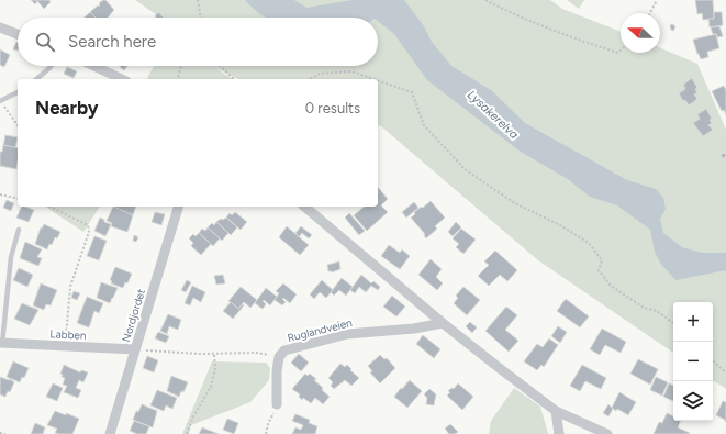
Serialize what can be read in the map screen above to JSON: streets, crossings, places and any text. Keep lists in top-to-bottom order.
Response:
{
  "streets": {
    "street": ["Nordjordet", "Ruglandveien", "Labben"]
  },
  "crossings": [
    ["Nordjordet", "Labben"]
  ],
  "water": ["Lysakerelva"],
  "north": "left",
  "page": {
    "search": "Search here",
    "heading": ["Nearby", "0 results"],
    "map_buttons": ["+", "−"]
  }
}
